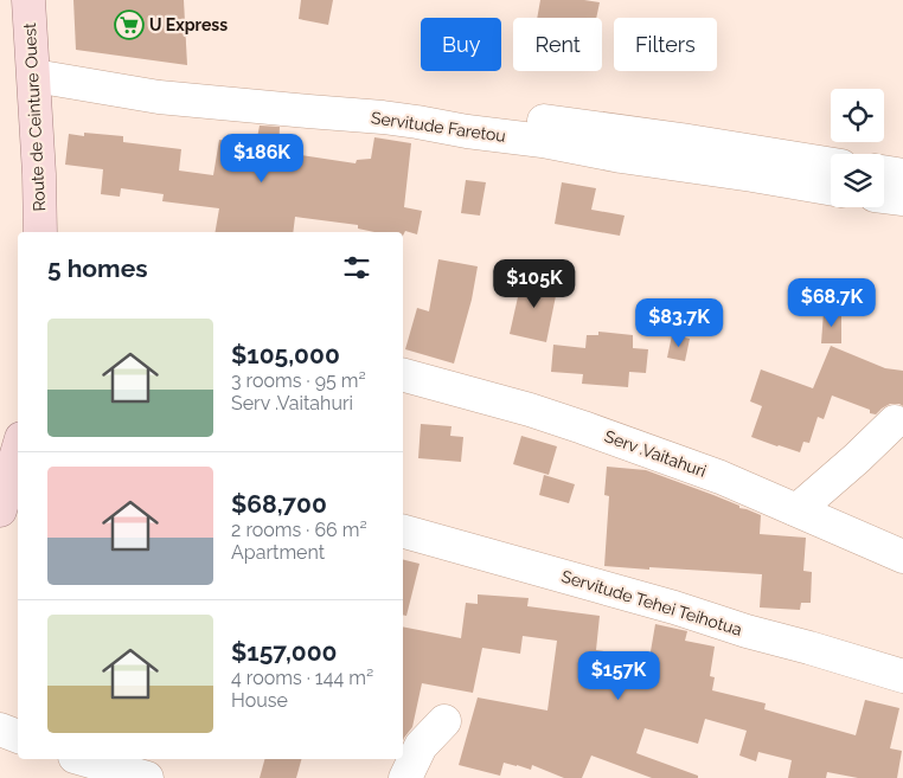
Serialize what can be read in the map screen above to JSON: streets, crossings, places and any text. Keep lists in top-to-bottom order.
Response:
{
  "streets": {
    "main road": ["Route de Ceinture Ouest"],
    "street": ["Servitude Faretou", "Serv .Vaitahuri", "Servitude Tehei Teihotua"]
  },
  "crossings": [
    ["Route de Ceinture Ouest", "Servitude Faretou"]
  ],
  "places": {
    "supermarket": ["U Express"]
  },
  "page": {
    "chip": ["Buy", "Rent", "Filters"],
    "price": [
      "$186K",
      "$105K",
      "$68.7K",
      "$83.7K",
      "$157K"
    ],
    "heading": "5 homes",
    "list": [
      {
        "name": "$105,000",
        "note": "3 rooms · 95 m² · Serv .Vaitahuri"
      },
      {
        "name": "$68,700",
        "note": "2 rooms · 66 m² · Apartment"
      },
      {
        "name": "$157,000",
        "note": "4 rooms · 144 m² · House"
      }
    ]
  }
}
